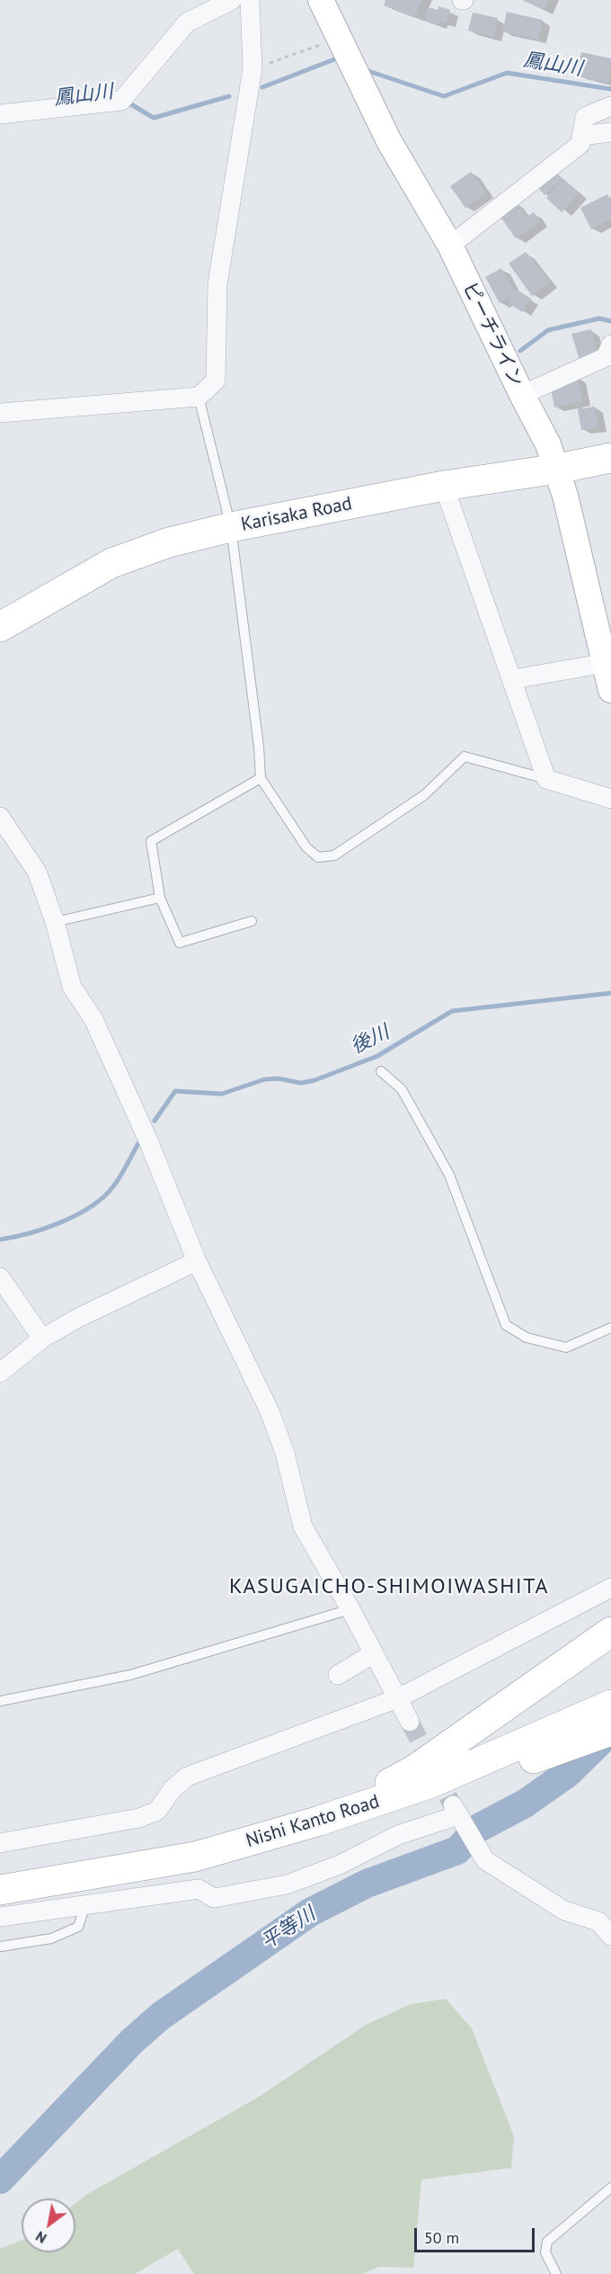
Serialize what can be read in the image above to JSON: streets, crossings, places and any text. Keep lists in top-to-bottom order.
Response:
{
  "streets": {
    "highway": ["Karisaka Road", "Nishi Kanto Road"],
    "street": ["ピーチライン"]
  },
  "crossings": [
    ["ピーチライン", "Karisaka Road"]
  ],
  "districts": ["KASUGAICHO-SHIMOIWASHITA"],
  "water": ["鳳山川", "後川", "平等川"],
  "scale_bar": "50 m",
  "north": "bottom left"
}
